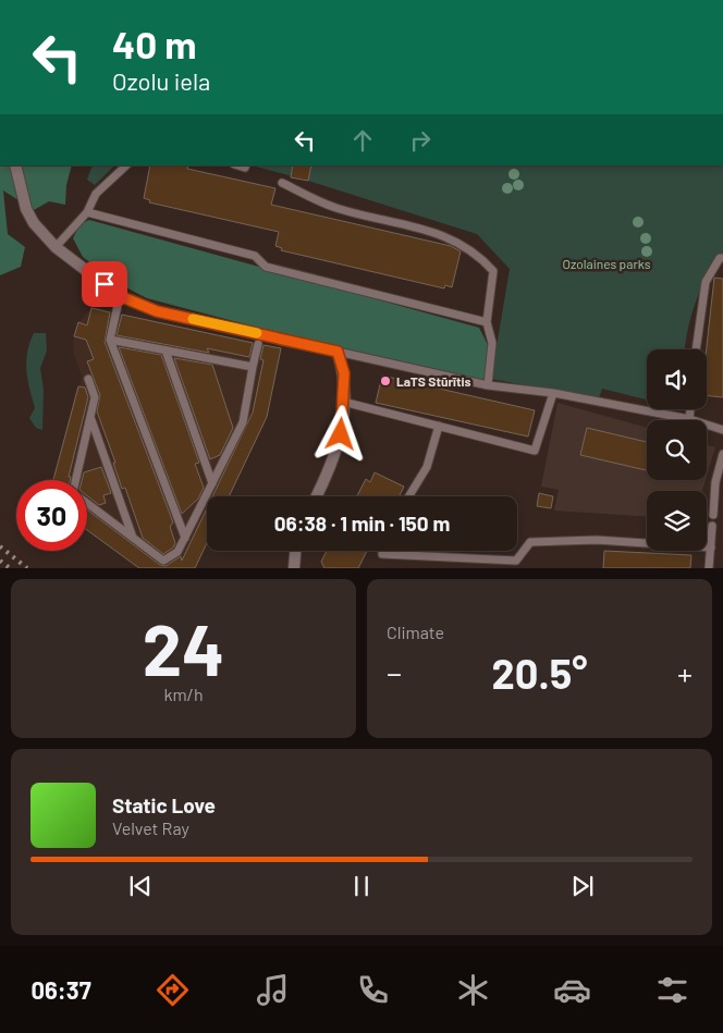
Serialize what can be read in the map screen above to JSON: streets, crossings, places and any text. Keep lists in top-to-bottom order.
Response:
{
  "parks": ["Ozolaines parks"],
  "places": ["LaTS Stūrītis"],
  "page": {
    "turn": ["40 m", "Ozolu iela"],
    "limit": "30",
    "trip": "06:38 · 1 min · 150 m",
    "tile": [
      ["24", "km/h"],
      "Climate"
    ],
    "heat": ["−", "20.5°", "+"],
    "song": ["Static Love", "Velvet Ray"],
    "tabs": "06:37"
  }
}
